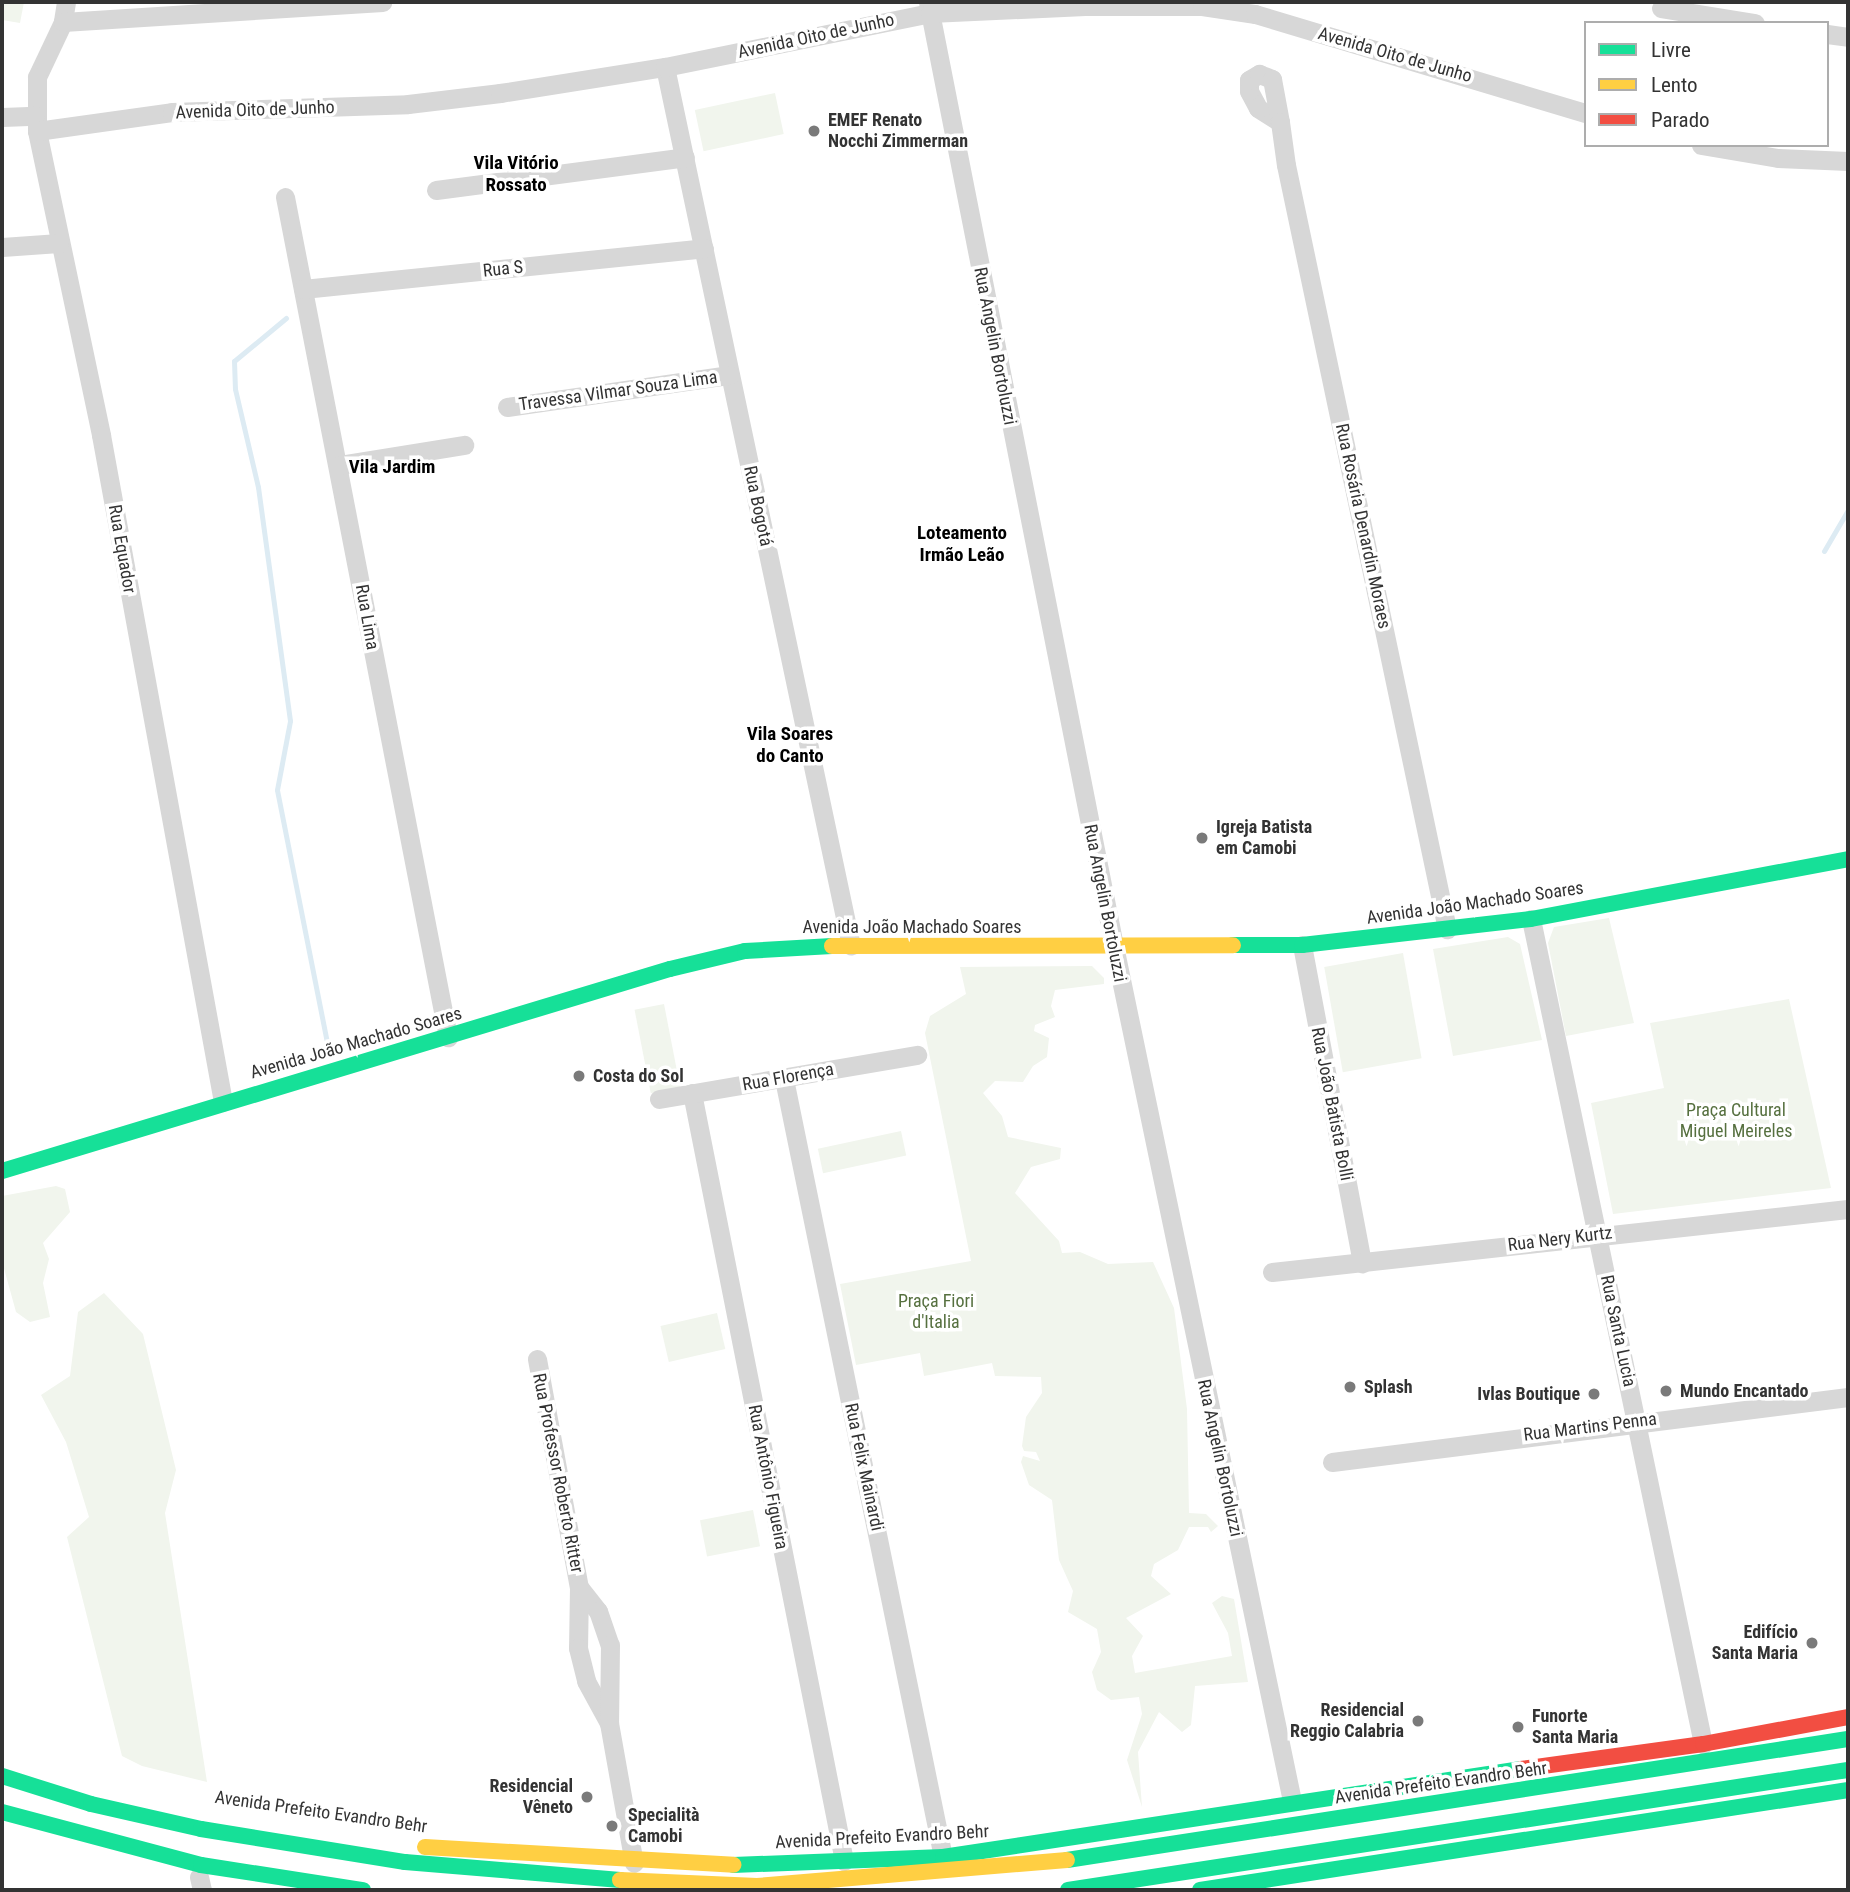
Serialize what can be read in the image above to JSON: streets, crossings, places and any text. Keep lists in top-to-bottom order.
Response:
{
  "streets": {
    "main road": ["Avenida João Machado Soares", "Avenida Prefeito Evandro Behr"],
    "street": [
      "Avenida Oito de Junho",
      "Rua S",
      "Rua Angelin Bortoluzzi",
      "Travessa Vilmar Souza Lima",
      "Rua Bogotá",
      "Rua Rosária Denardin Moraes",
      "Rua Equador",
      "Rua Lima",
      "Rua Florença",
      "Rua João Batista Bolli",
      "Rua Nery Kurtz",
      "Rua Santa Lucia",
      "Rua Martins Penna",
      "Rua Felix Mainardi",
      "Rua Professor Roberto Ritter",
      "Rua Antônio Figueira"
    ]
  },
  "crossings": [
    ["Avenida Oito de Junho", "Rua Angelin Bortoluzzi"],
    ["Avenida Oito de Junho", "Rua Bogotá"],
    ["Avenida Oito de Junho", "Rua Equador"],
    ["Rua S", "Rua Bogotá"],
    ["Rua S", "Rua Lima"],
    ["Rua Angelin Bortoluzzi", "Avenida João Machado Soares"],
    ["Rua Angelin Bortoluzzi", "Avenida Prefeito Evandro Behr"],
    ["Travessa Vilmar Souza Lima", "Rua Bogotá"],
    ["Rua Bogotá", "Avenida João Machado Soares"],
    ["Rua Rosária Denardin Moraes", "Avenida João Machado Soares"],
    ["Rua Equador", "Avenida João Machado Soares"],
    ["Rua Lima", "Avenida João Machado Soares"],
    ["Avenida João Machado Soares", "Rua João Batista Bolli"],
    ["Avenida João Machado Soares", "Rua Santa Lucia"],
    ["Rua Florença", "Rua Felix Mainardi"],
    ["Rua Florença", "Rua Antônio Figueira"],
    ["Rua João Batista Bolli", "Rua Nery Kurtz"],
    ["Rua Nery Kurtz", "Rua Santa Lucia"],
    ["Rua Santa Lucia", "Rua Martins Penna"],
    ["Rua Santa Lucia", "Avenida Prefeito Evandro Behr"],
    ["Rua Felix Mainardi", "Avenida Prefeito Evandro Behr"],
    ["Rua Professor Roberto Ritter", "Avenida Prefeito Evandro Behr"],
    ["Rua Antônio Figueira", "Avenida Prefeito Evandro Behr"]
  ],
  "districts": [
    "Vila Vitório Rossato",
    "Vila Jardim",
    "Loteamento Irmão Leão",
    "Vila Soares do Canto"
  ],
  "parks": ["Praça Cultural Miguel Meireles", "Praça Fiori d'Italia"],
  "places": [
    "EMEF Renato Nocchi Zimmerman",
    "Igreja Batista em Camobi",
    "Costa do Sol",
    "Splash",
    "Mundo Encantado",
    "Ivlas Boutique",
    "Edifício Santa Maria",
    "Residencial Reggio Calabria",
    "Funorte Santa Maria",
    "Residencial Vêneto",
    "Specialità Camobi"
  ],
  "legend": ["Livre", "Lento", "Parado"]
}
